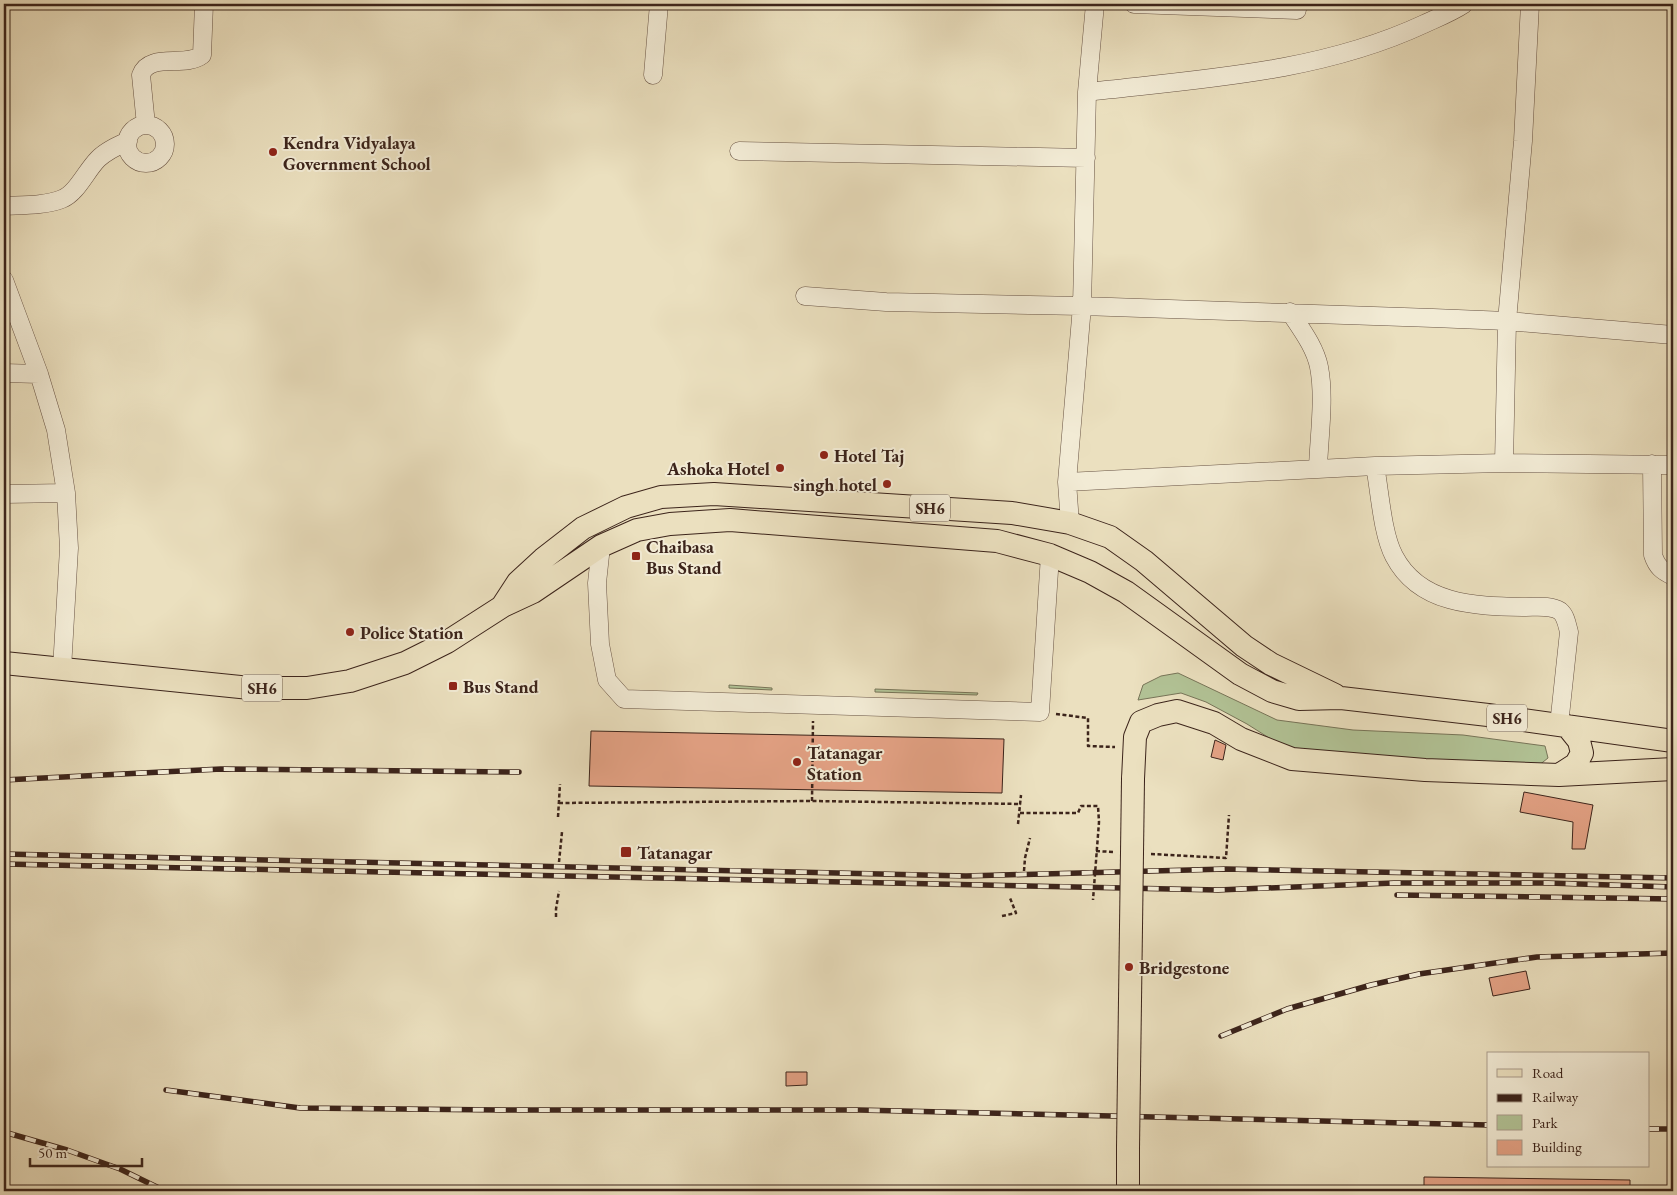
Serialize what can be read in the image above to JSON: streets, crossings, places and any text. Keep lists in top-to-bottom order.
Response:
{
  "streets": {
    "main road": ["SH6"]
  },
  "places": {
    "other": [
      "Kendra Vidyalaya Government School",
      "Hotel Taj",
      "Ashoka Hotel",
      "singh hotel",
      "Police Station",
      "Tatanagar Station",
      "Bridgestone"
    ],
    "transit": ["Chaibasa Bus Stand", "Bus Stand", "Tatanagar"]
  },
  "legend": [
    "Road",
    "Railway",
    "Park",
    "Building"
  ],
  "scale_bar": "50 m"
}
